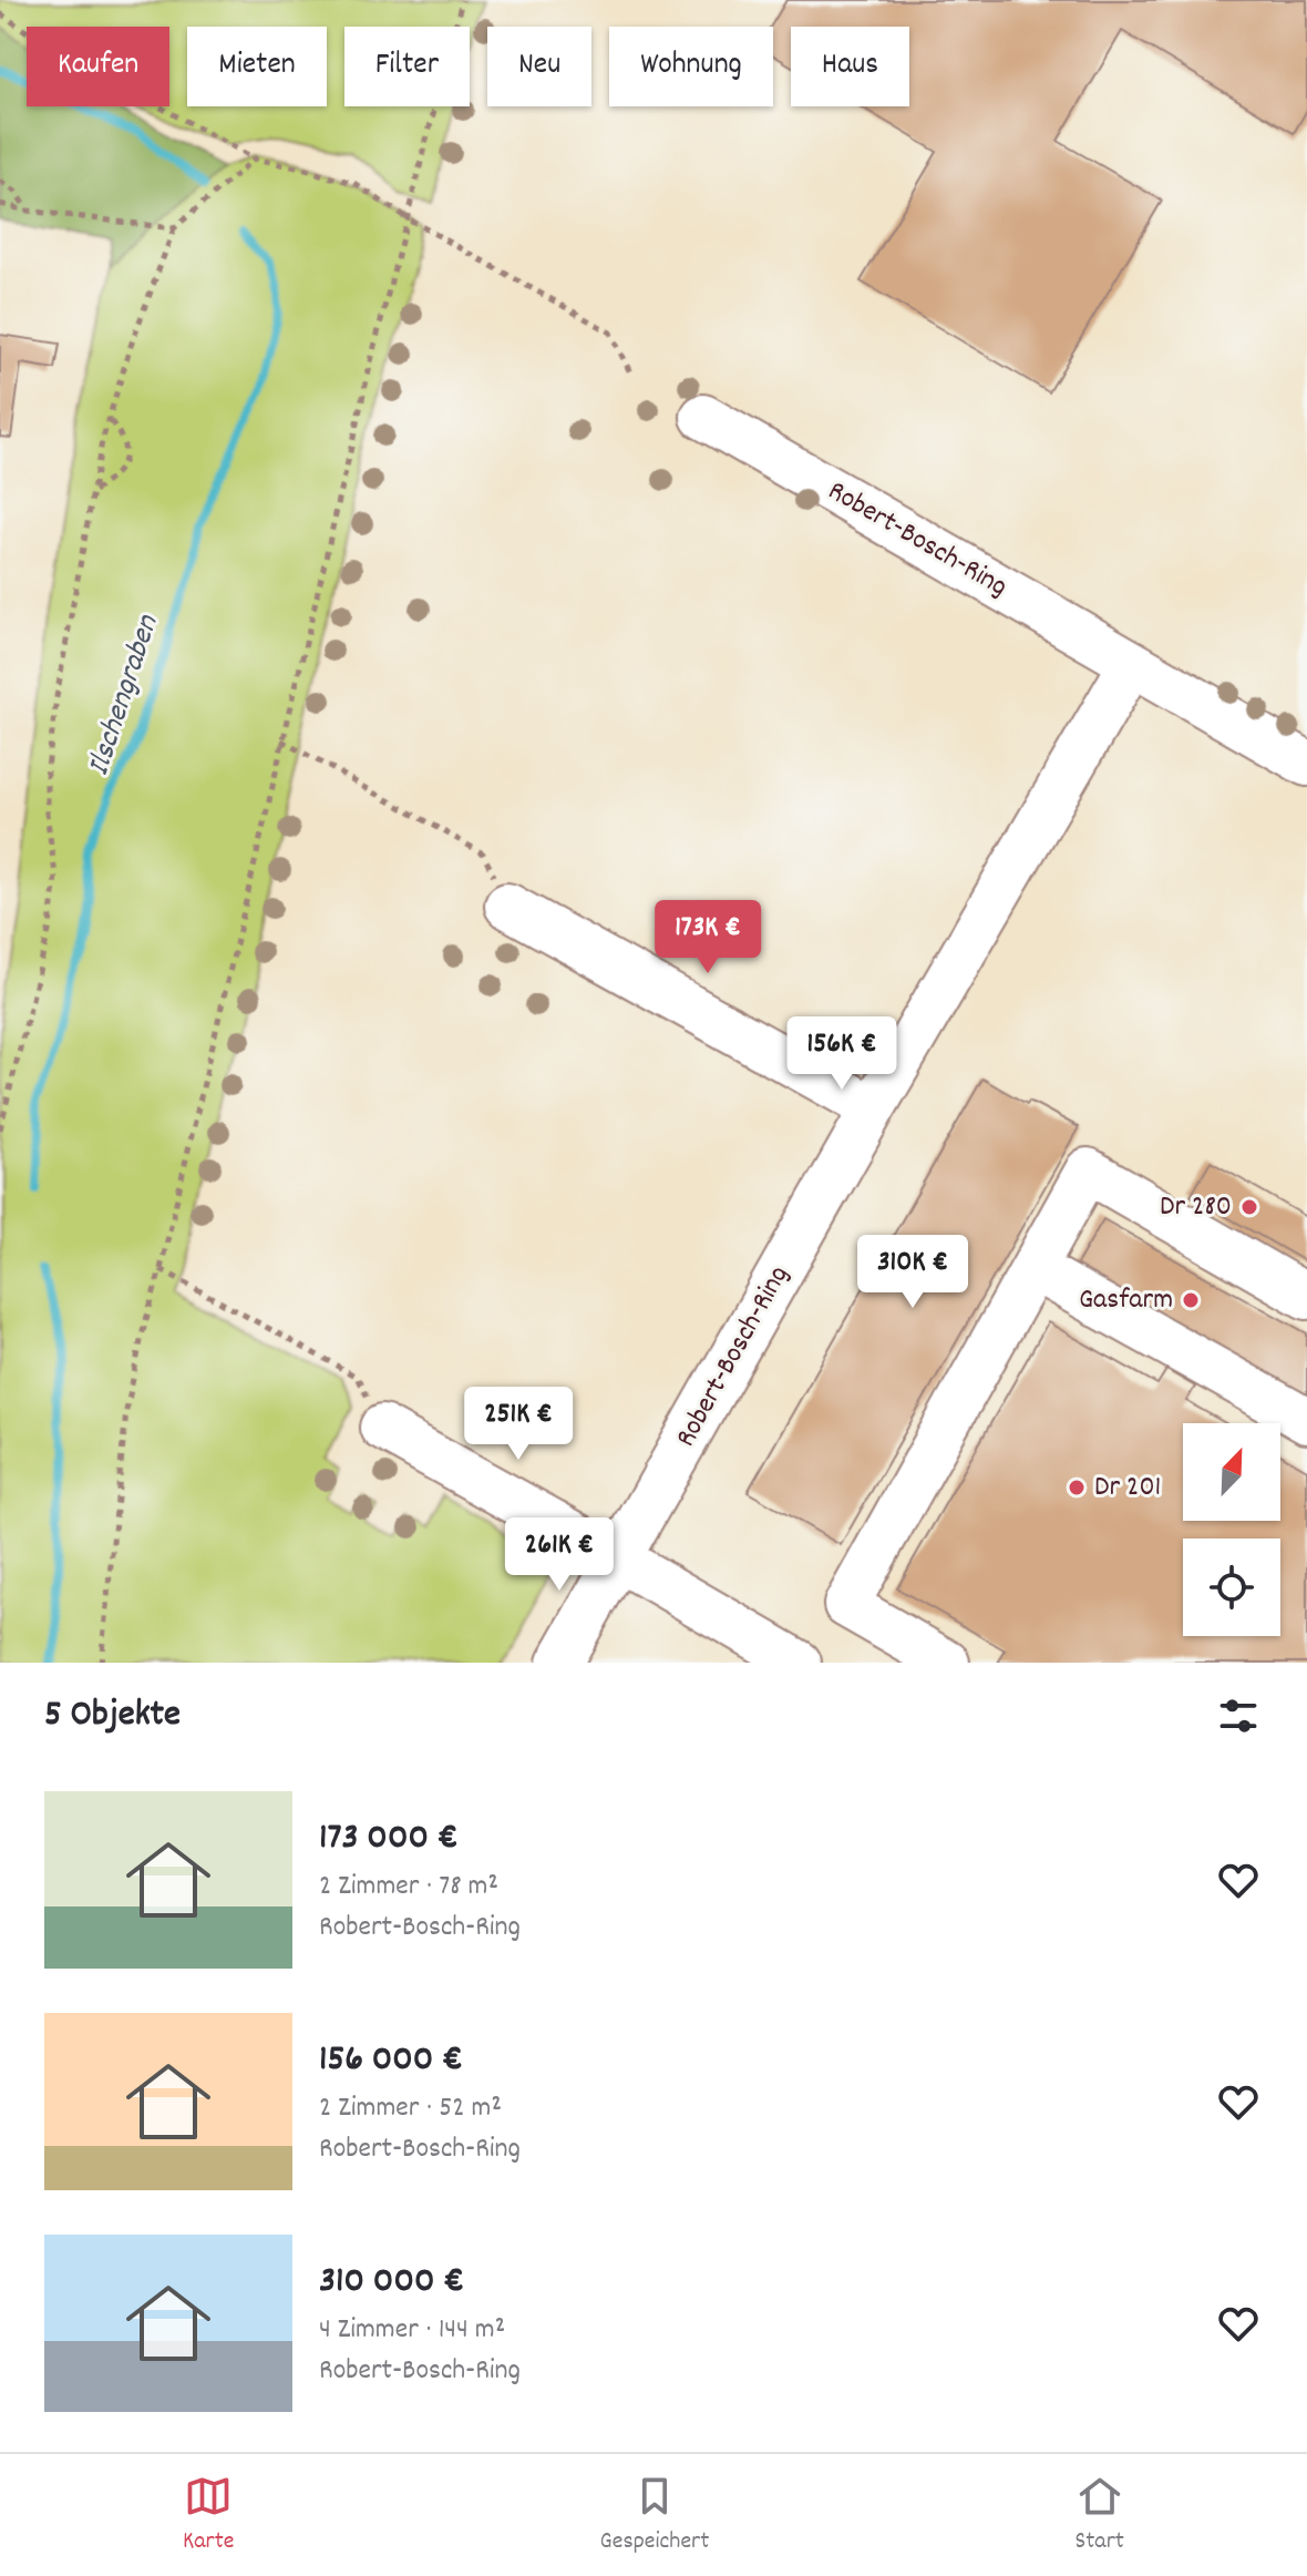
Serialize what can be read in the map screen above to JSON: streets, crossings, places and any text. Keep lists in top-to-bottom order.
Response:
{
  "streets": {
    "street": ["Robert-Bosch-Ring"]
  },
  "water": ["Ilschengraben"],
  "places": ["Dr 280", "Gasfarm", "Dr 201"],
  "north": "top right",
  "page": {
    "chip": [
      "Kaufen",
      "Mieten",
      "Filter",
      "Neu",
      "Wohnung",
      "Haus"
    ],
    "price": [
      "173K €",
      "156K €",
      "310K €",
      "251K €",
      "261K €"
    ],
    "heading": "5 Objekte",
    "list": [
      {
        "name": "173 000 €",
        "note": "2 Zimmer · 78 m² · Robert-Bosch-Ring"
      },
      {
        "name": "156 000 €",
        "note": "2 Zimmer · 52 m² · Robert-Bosch-Ring"
      },
      {
        "name": "310 000 €",
        "note": "4 Zimmer · 144 m² · Robert-Bosch-Ring"
      }
    ],
    "tabs": ["Karte", "Gespeichert", "Start"]
  }
}
